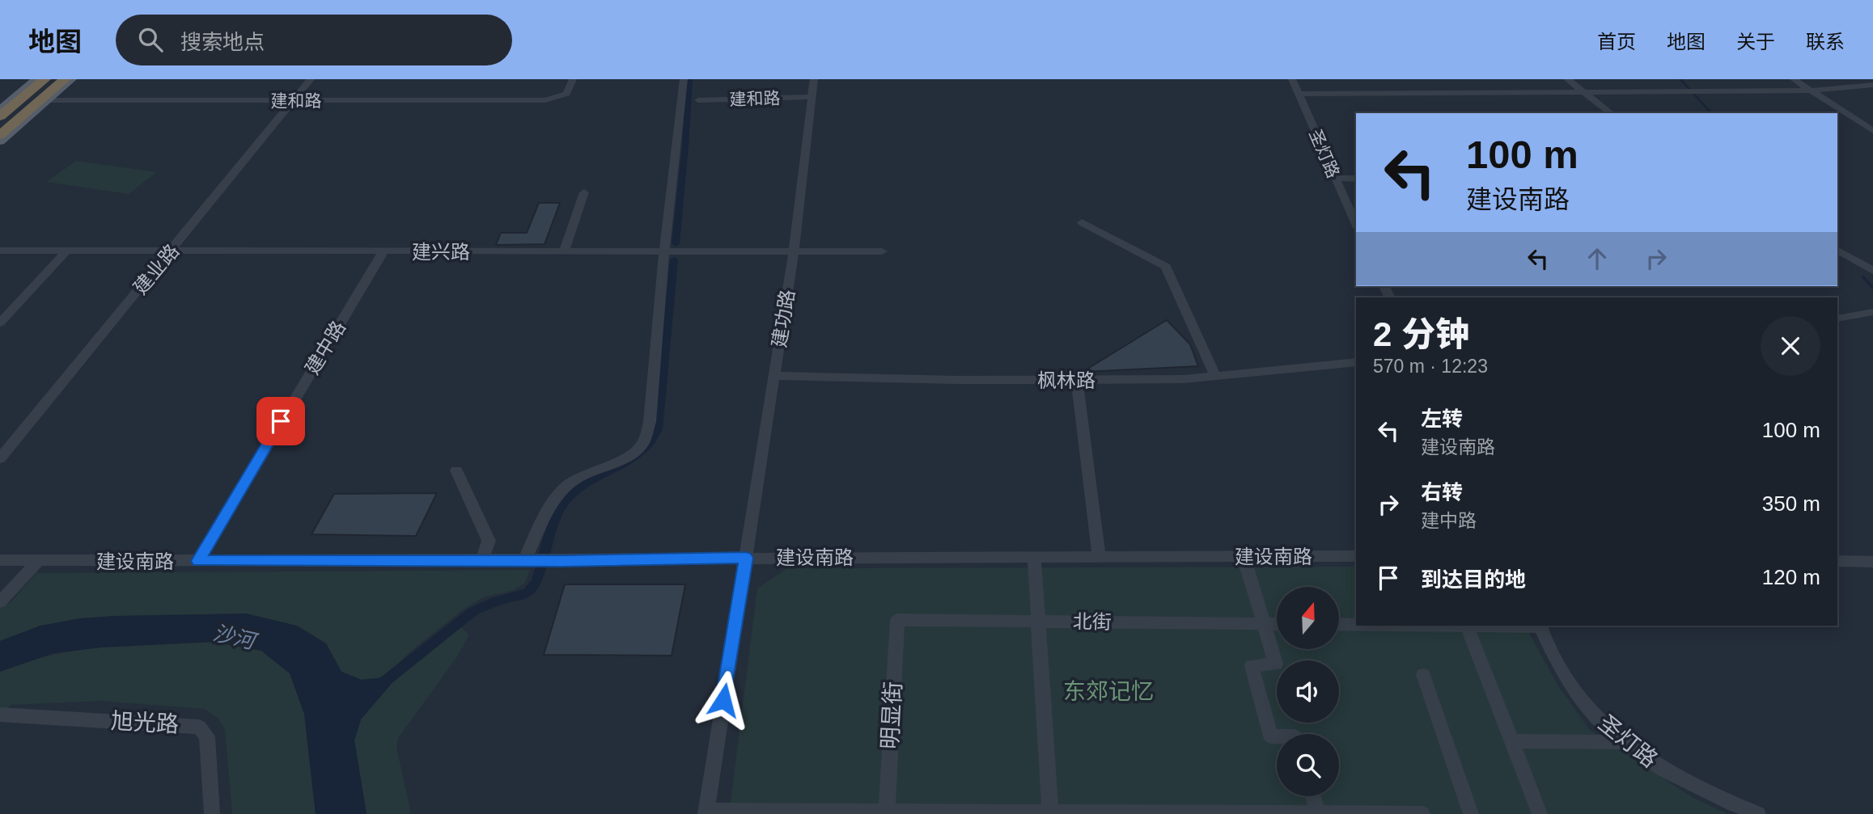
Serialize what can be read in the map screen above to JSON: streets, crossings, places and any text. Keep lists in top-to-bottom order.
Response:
{
  "streets": {
    "street": [
      "建和路",
      "圣灯路",
      "建兴路",
      "建业路",
      "建功路",
      "建中路",
      "枫林路",
      "建设南路",
      "北街",
      "明显街",
      "旭光路"
    ]
  },
  "crossings": [
    ["建和路", "建业路"],
    ["建和路", "建功路"],
    ["建兴路", "建业路"],
    ["建兴路", "建功路"],
    ["建兴路", "建中路"],
    ["建功路", "枫林路"],
    ["建功路", "建设南路"],
    ["建中路", "建设南路"],
    ["北街", "明显街"]
  ],
  "water": ["沙河"],
  "parks": ["东郊记忆"],
  "north": "top",
  "page": {
    "header": "地图",
    "search": "搜索地点",
    "nav": [
      "首页",
      "地图",
      "关于",
      "联系"
    ],
    "turn": ["100 m", "建设南路"],
    "heading": ["2 分钟", "570 m · 12:23"],
    "list": [
      {
        "name": "左转",
        "note": "建设南路",
        "value": "100 m"
      },
      {
        "name": "右转",
        "note": "建中路",
        "value": "350 m"
      },
      {
        "name": "到达目的地",
        "value": "120 m"
      }
    ]
  }
}
